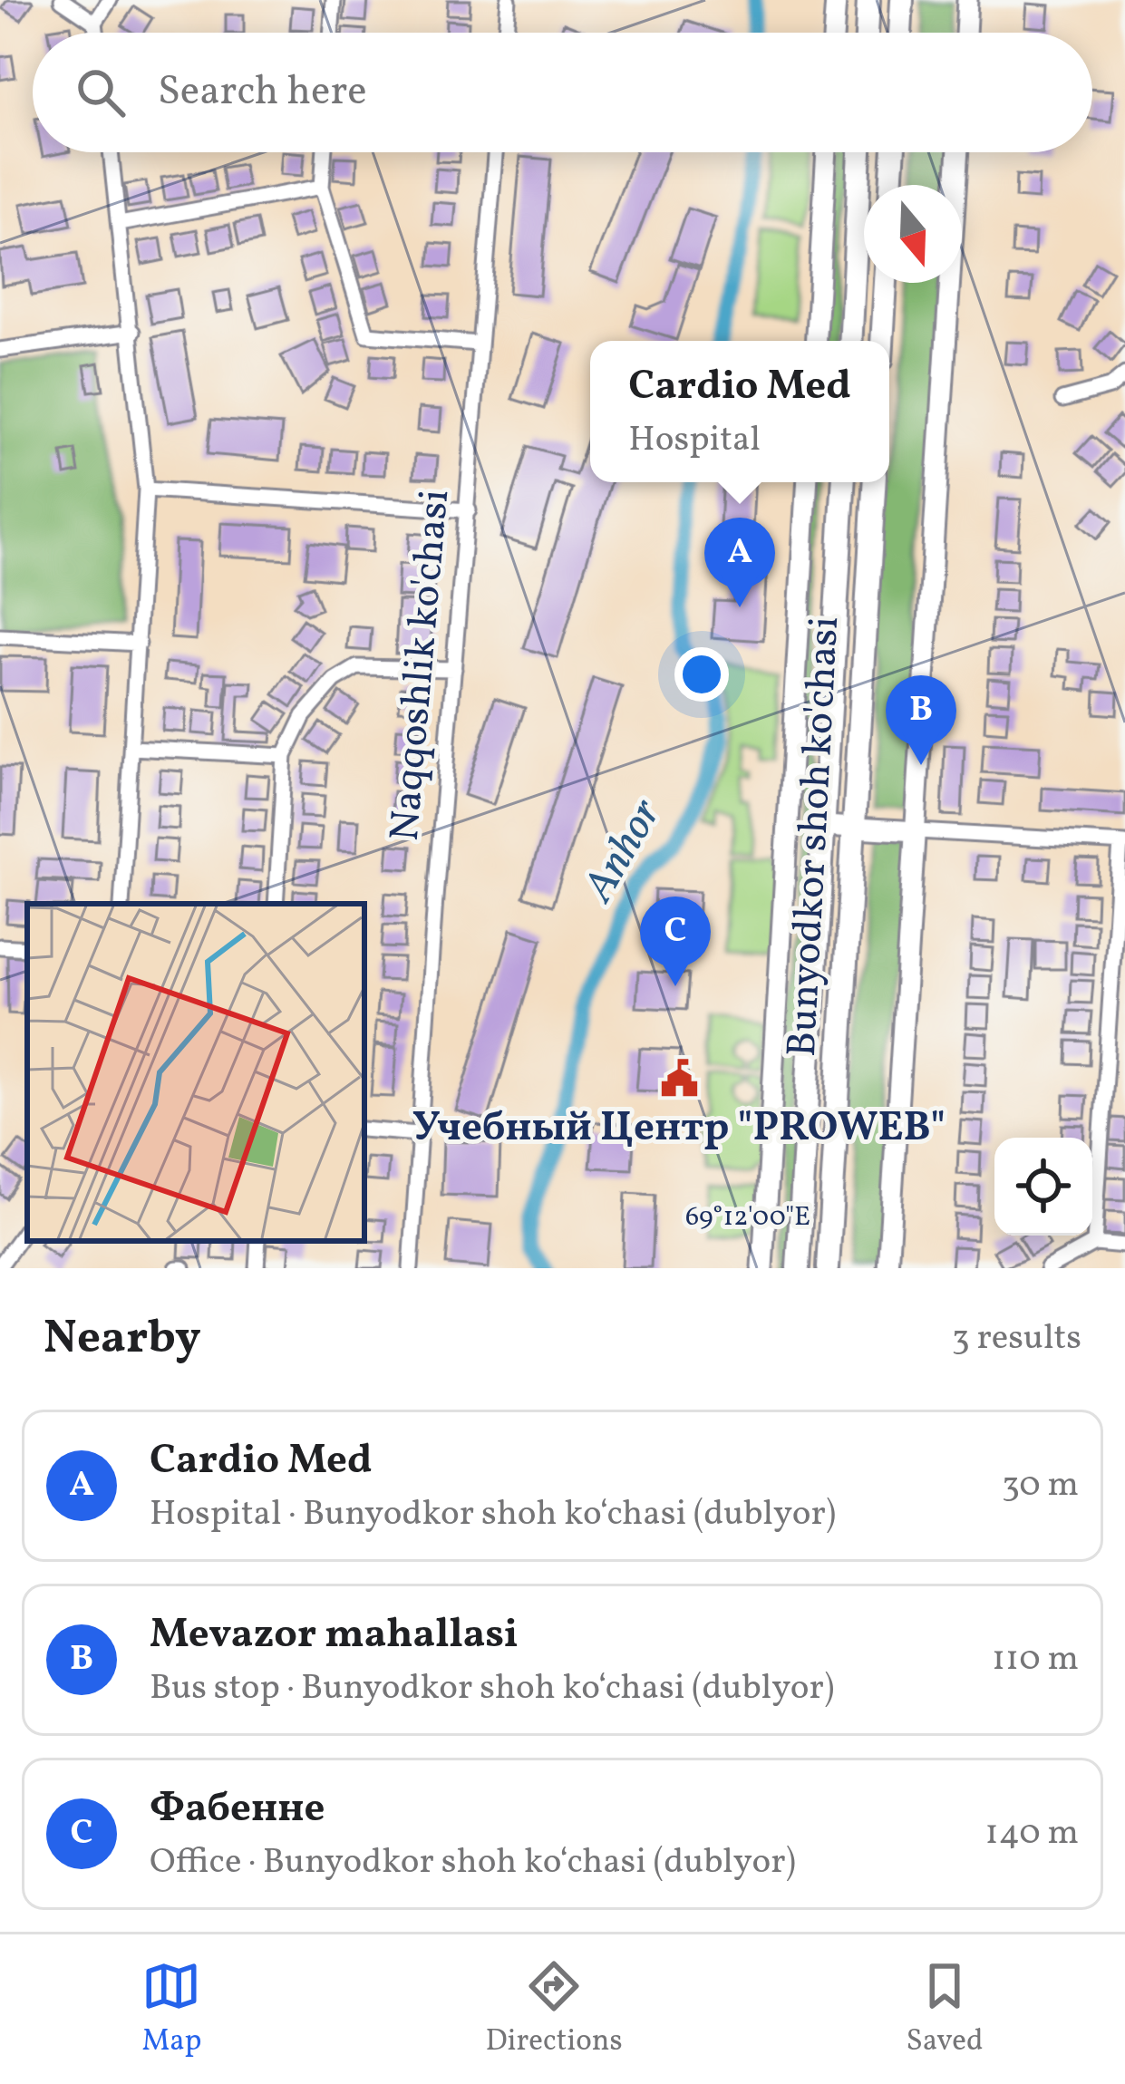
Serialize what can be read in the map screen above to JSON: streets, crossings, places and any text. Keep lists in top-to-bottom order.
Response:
{
  "streets": {
    "main road": ["Bunyodkor shoh ko'chasi"],
    "street": ["Naqqoshlik ko'chasi"]
  },
  "water": ["Anhor"],
  "places": {
    "public building": ["Учебный Центр \"PROWEB\""]
  },
  "north": "bottom",
  "page": {
    "search": "Search here",
    "popup": ["Cardio Med", "Hospital"],
    "pins": ["A", "B", "C"],
    "heading": ["Nearby", "3 results"],
    "list": [
      {
        "mark": "A",
        "name": "Cardio Med",
        "note": "Hospital · Bunyodkor shoh koʻchasi (dublyor)",
        "value": "30 m"
      },
      {
        "mark": "B",
        "name": "Mevazor mahallasi",
        "note": "Bus stop · Bunyodkor shoh koʻchasi (dublyor)",
        "value": "110 m"
      },
      {
        "mark": "C",
        "name": "Фабенне",
        "note": "Office · Bunyodkor shoh koʻchasi (dublyor)",
        "value": "140 m"
      }
    ],
    "nav": ["Map", "Directions", "Saved"]
  },
  "coordinates": ["69°12'00\"E"]
}
